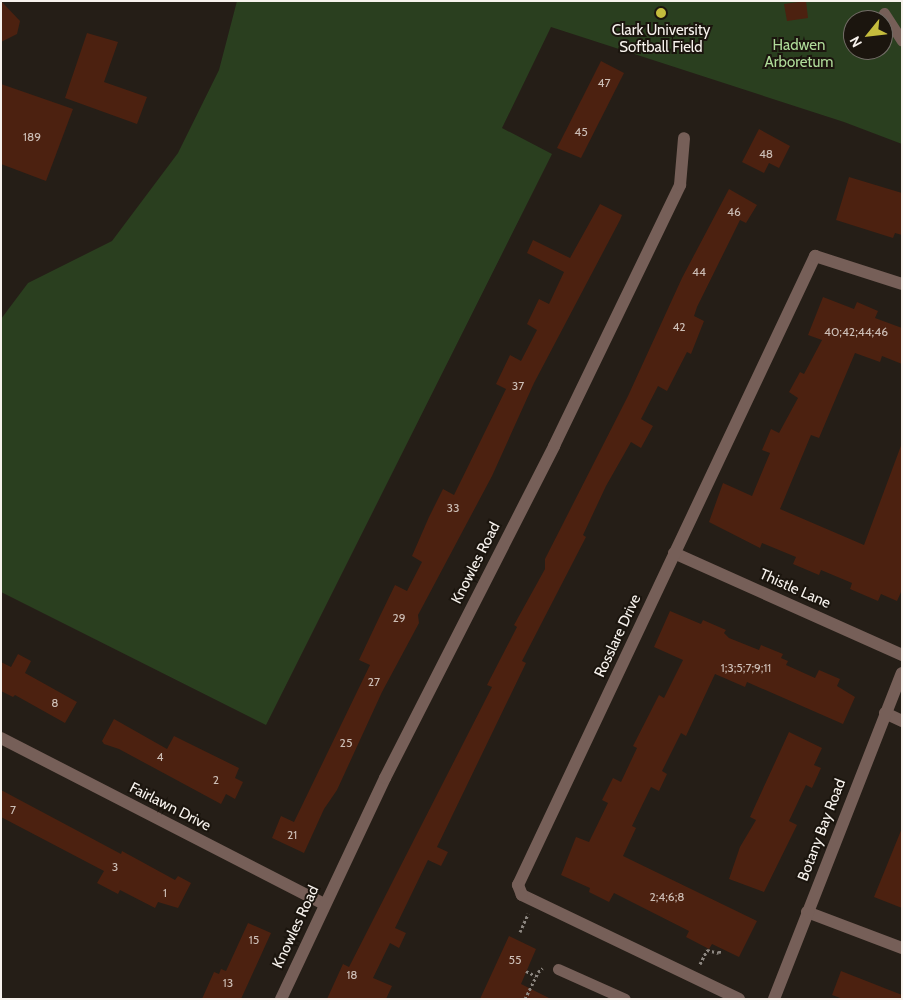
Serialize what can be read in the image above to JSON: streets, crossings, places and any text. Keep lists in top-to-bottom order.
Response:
{
  "streets": {
    "street": [
      "Knowles Road",
      "Thistle Lane",
      "Rosslare Drive",
      "Fairlawn Drive",
      "Botany Bay Road"
    ]
  },
  "crossings": [
    ["Knowles Road", "Fairlawn Drive"],
    ["Thistle Lane", "Rosslare Drive"]
  ],
  "parks": ["Hadwen Arboretum"],
  "places": ["Clark University Softball Field"],
  "house_numbers": [
    "47",
    "45",
    "189",
    "48",
    "46",
    "44",
    "42",
    "40;42;44;46",
    "37",
    "33",
    "29",
    "1;3;5;7;9;11",
    "27",
    "8",
    "25",
    "4",
    "2",
    "7",
    "21",
    "3",
    "1",
    "2;4;6;8",
    "15",
    "55",
    "18",
    "13"
  ],
  "north": "bottom left"
}
